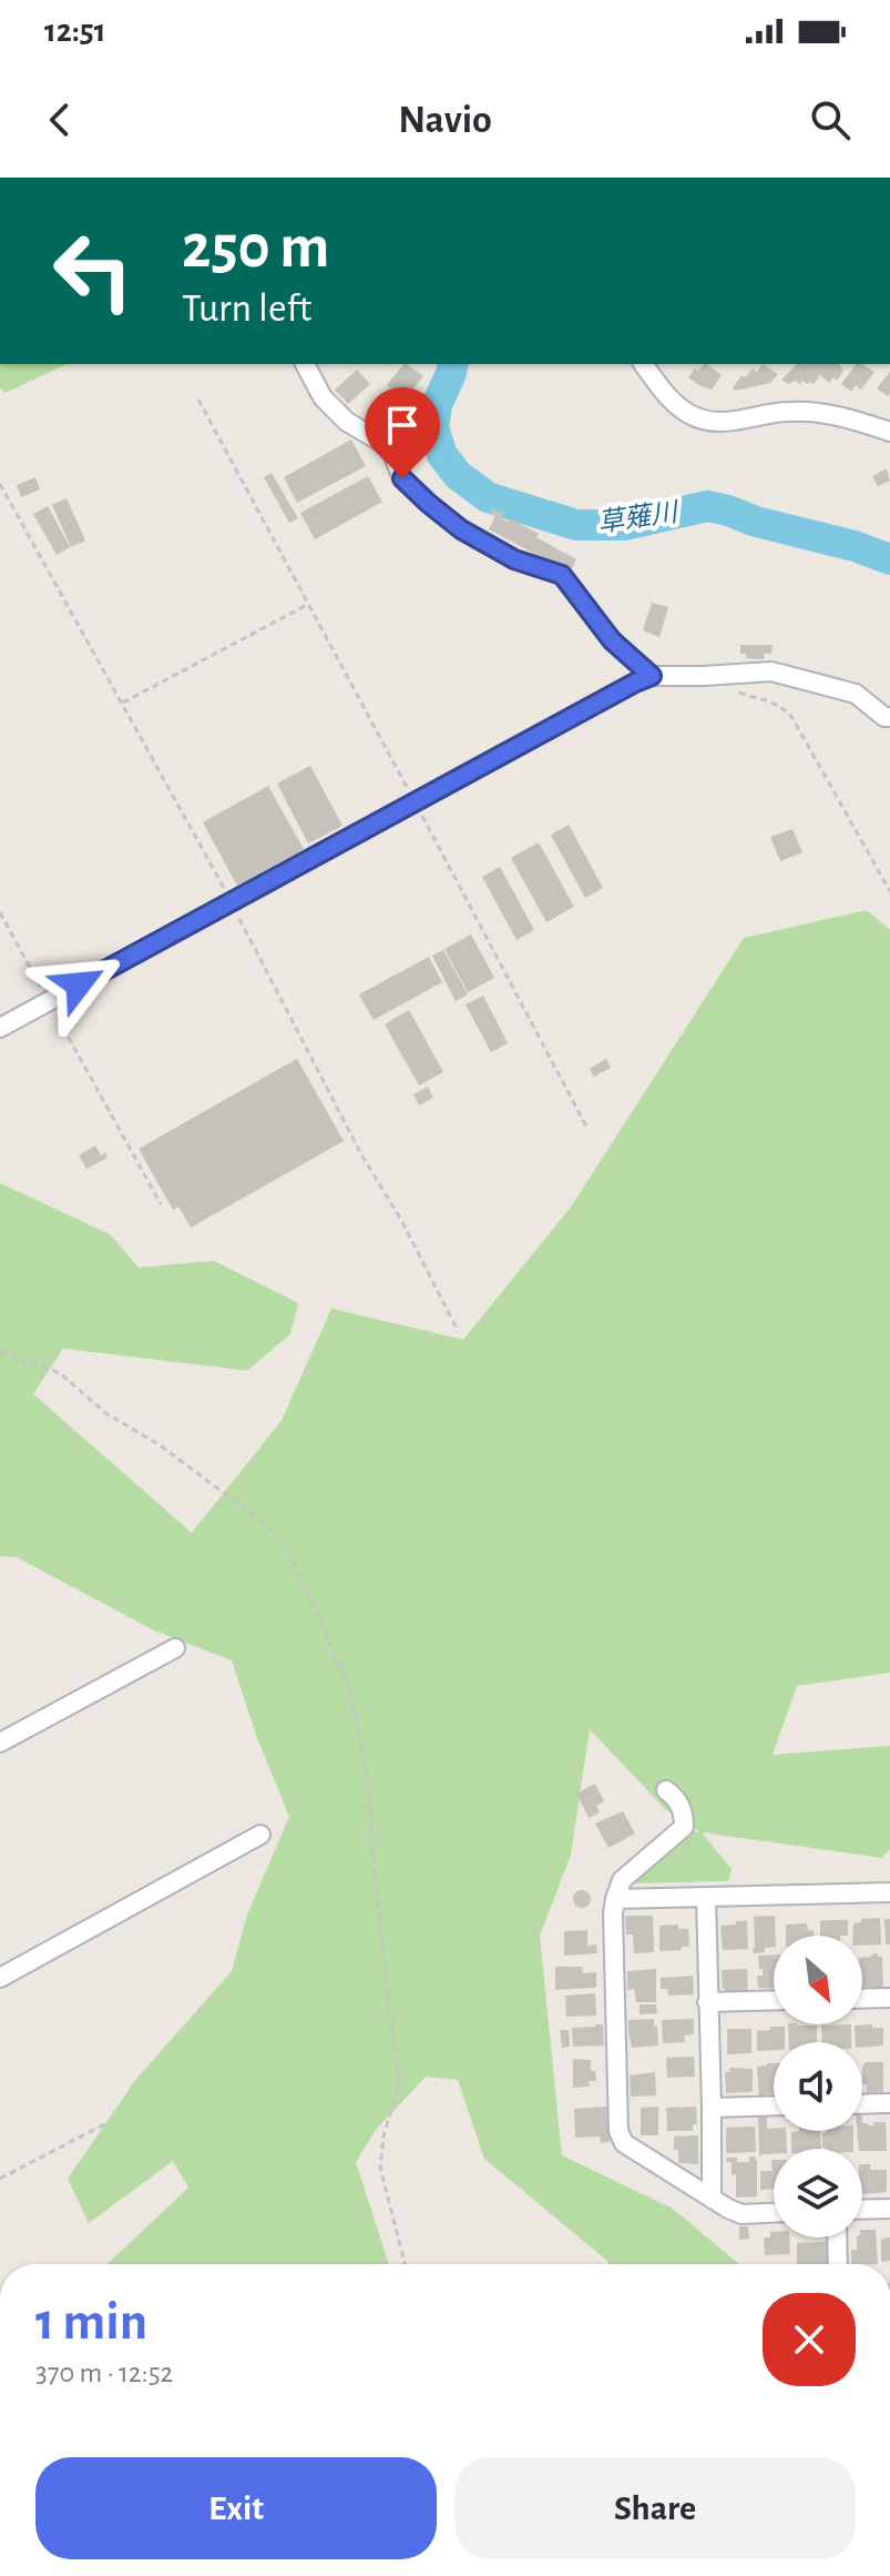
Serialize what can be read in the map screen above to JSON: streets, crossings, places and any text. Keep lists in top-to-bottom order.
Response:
{
  "water": ["草薙川"],
  "north": "bottom right",
  "page": {
    "status": "12:51",
    "header": "Navio",
    "turn": ["250 m", "Turn left"],
    "heading": ["1 min", "370 m · 12:52"],
    "buttons": ["Exit", "Share"]
  }
}
